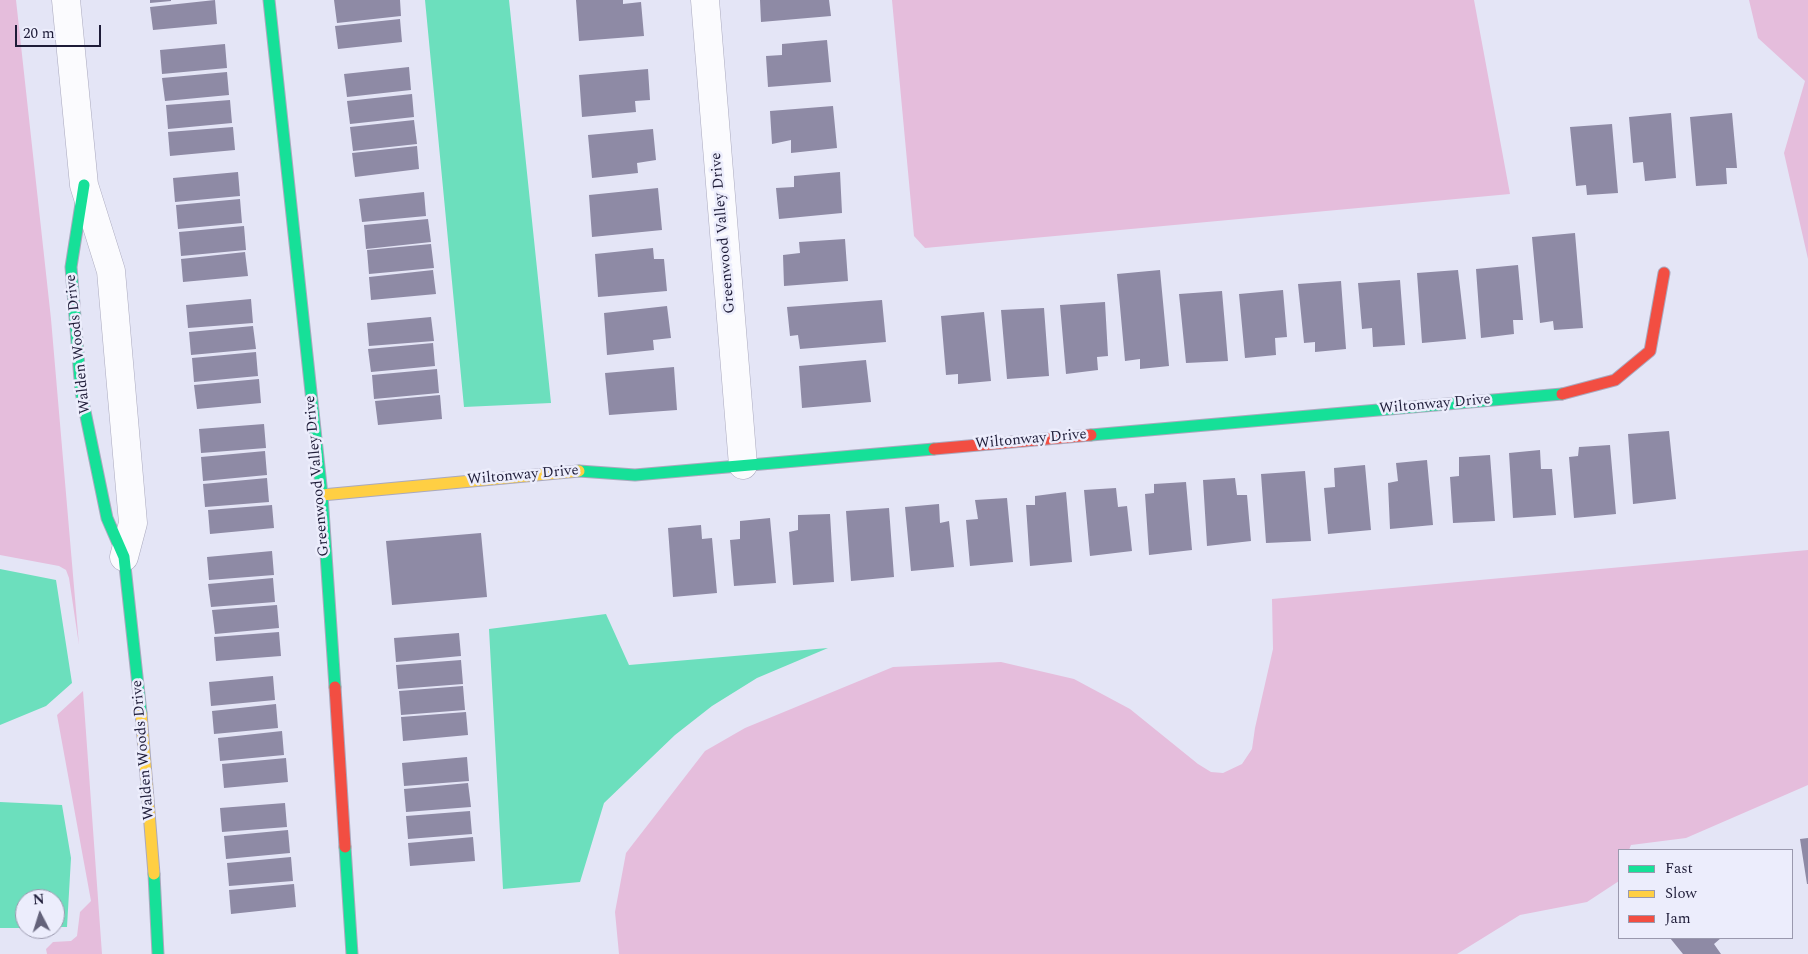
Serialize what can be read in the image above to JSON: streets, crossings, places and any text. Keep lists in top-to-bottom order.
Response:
{
  "streets": {
    "street": ["Greenwood Valley Drive", "Walden Woods Drive", "Wiltonway Drive"]
  },
  "crossings": [
    ["Greenwood Valley Drive", "Wiltonway Drive"]
  ],
  "legend": ["Fast", "Slow", "Jam"],
  "scale_bar": "20 m",
  "north": "top"
}
